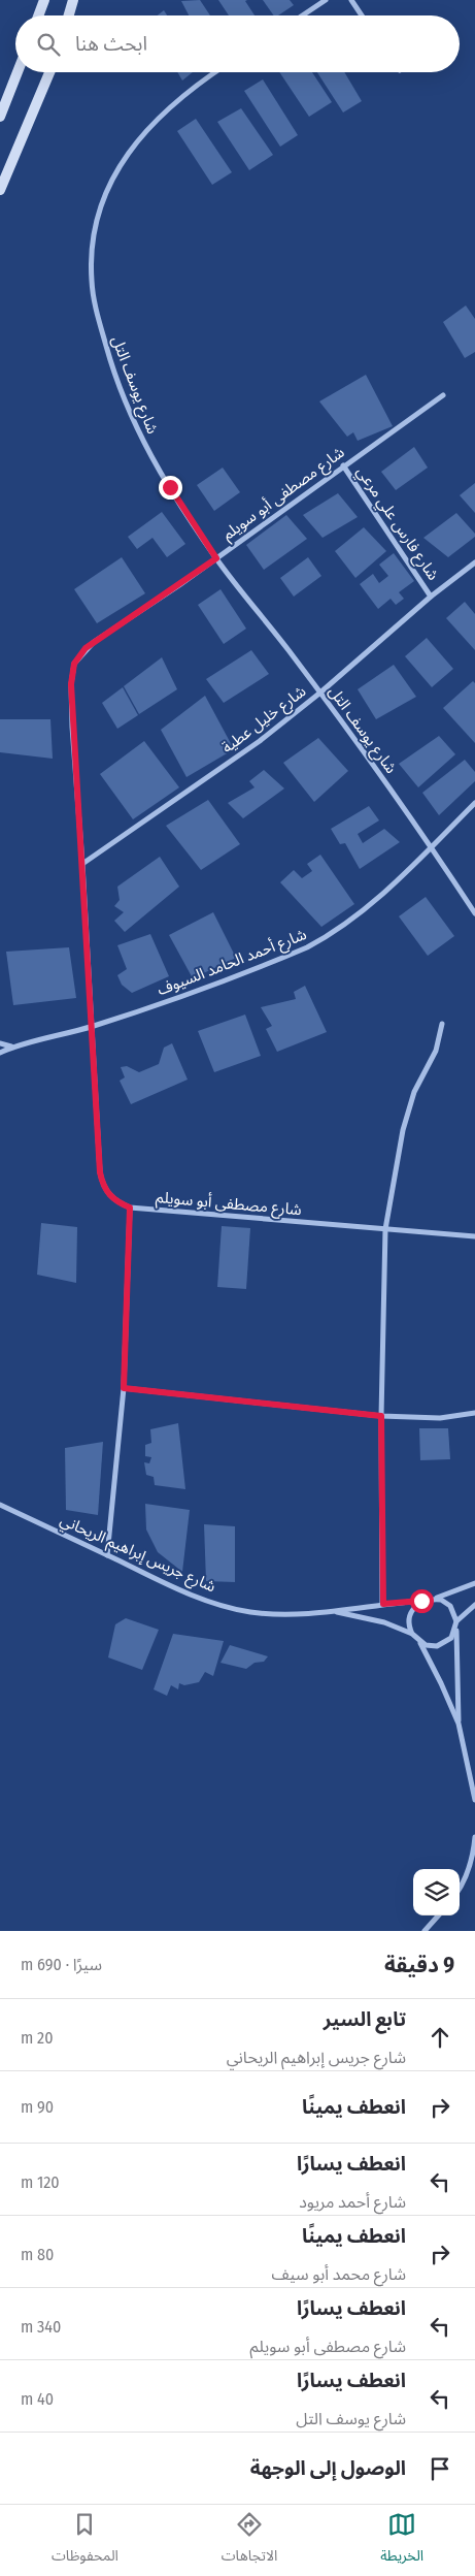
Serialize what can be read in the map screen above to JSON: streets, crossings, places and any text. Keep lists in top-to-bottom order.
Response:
{
  "streets": {
    "street": [
      "شارع يوسف التل",
      "شارع مصطفى أبو سويلم",
      "شارع فارس علي مرعي",
      "شارع خليل عطية",
      "شارع أحمد الحامد السيوف",
      "شارع جريس إبراهيم الريحاني"
    ]
  },
  "crossings": [
    ["شارع يوسف التل", "شارع مصطفى أبو سويلم"],
    ["شارع يوسف التل", "شارع خليل عطية"],
    ["شارع يوسف التل", "شارع أحمد الحامد السيوف"],
    ["شارع مصطفى أبو سويلم", "شارع فارس علي مرعي"],
    ["شارع مصطفى أبو سويلم", "شارع خليل عطية"],
    ["شارع مصطفى أبو سويلم", "شارع أحمد الحامد السيوف"],
    ["شارع فارس علي مرعي", "شارع خليل عطية"]
  ],
  "page": {
    "search": "ابحث هنا",
    "heading": ["9 دقيقة", "سيرًا · 690 m"],
    "list": [
      ["تابع السير", "شارع جريس إبراهيم الريحاني", "20 m"],
      ["انعطف يمينًا", "90 m"],
      ["انعطف يسارًا", "شارع أحمد مريود", "120 m"],
      ["انعطف يمينًا", "شارع محمد أبو سيف", "80 m"],
      ["انعطف يسارًا", "شارع مصطفى أبو سويلم", "340 m"],
      ["انعطف يسارًا", "شارع يوسف التل", "40 m"],
      "الوصول إلى الوجهة"
    ],
    "nav": ["الخريطة", "الاتجاهات", "المحفوظات"]
  }
}
